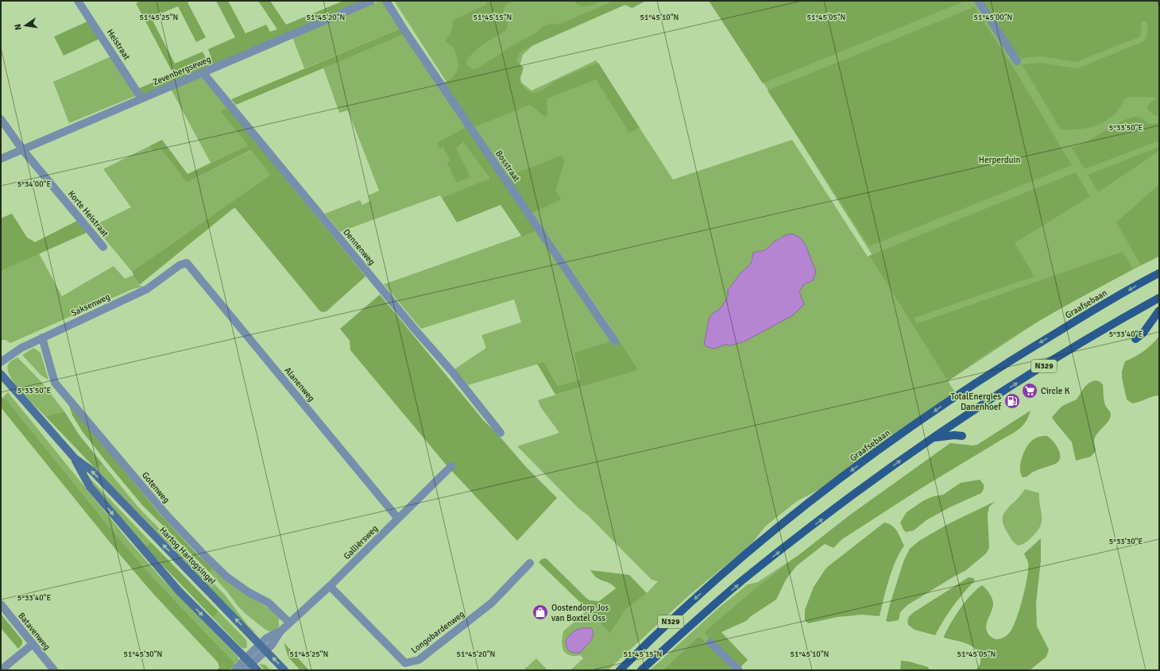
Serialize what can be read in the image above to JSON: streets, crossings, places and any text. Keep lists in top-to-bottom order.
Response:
{
  "streets": {
    "main road": ["Graafsebaan", "N329"],
    "street": [
      "Heistraat",
      "Zevenbergseweg",
      "Bosstraat",
      "Korte Heistraat",
      "Dennenweg",
      "Saksenweg",
      "Alanenweg",
      "Gotenweg",
      "Galliërsweg",
      "Hartog Hartogsingel",
      "Batavenweg",
      "Longobardenweg"
    ]
  },
  "crossings": [
    ["Heistraat", "Zevenbergseweg"],
    ["Zevenbergseweg", "Korte Heistraat"],
    ["Zevenbergseweg", "Dennenweg"],
    ["Saksenweg", "Alanenweg"],
    ["Saksenweg", "Gotenweg"],
    ["Alanenweg", "Galliërsweg"],
    ["Gotenweg", "Galliërsweg"],
    ["Galliërsweg", "Hartog Hartogsingel"],
    ["Galliërsweg", "Longobardenweg"]
  ],
  "parks": ["Herperduin"],
  "places": {
    "supermarket": ["Circle K"],
    "fuel station": ["TotalEnergies Danenhoef"],
    "shop": ["Oostendorp Jos van Boxtel Oss"]
  },
  "north": "left",
  "coordinates": [
    "51°45'25\"N",
    "51°45'20\"N",
    "51°45'15\"N",
    "51°45'10\"N",
    "51°45'05\"N",
    "51°45'00\"N",
    "5°33'50\"E",
    "5°34'00\"E",
    "5°33'40\"E",
    "5°33'30\"E",
    "51°45'30\"N"
  ]
}
